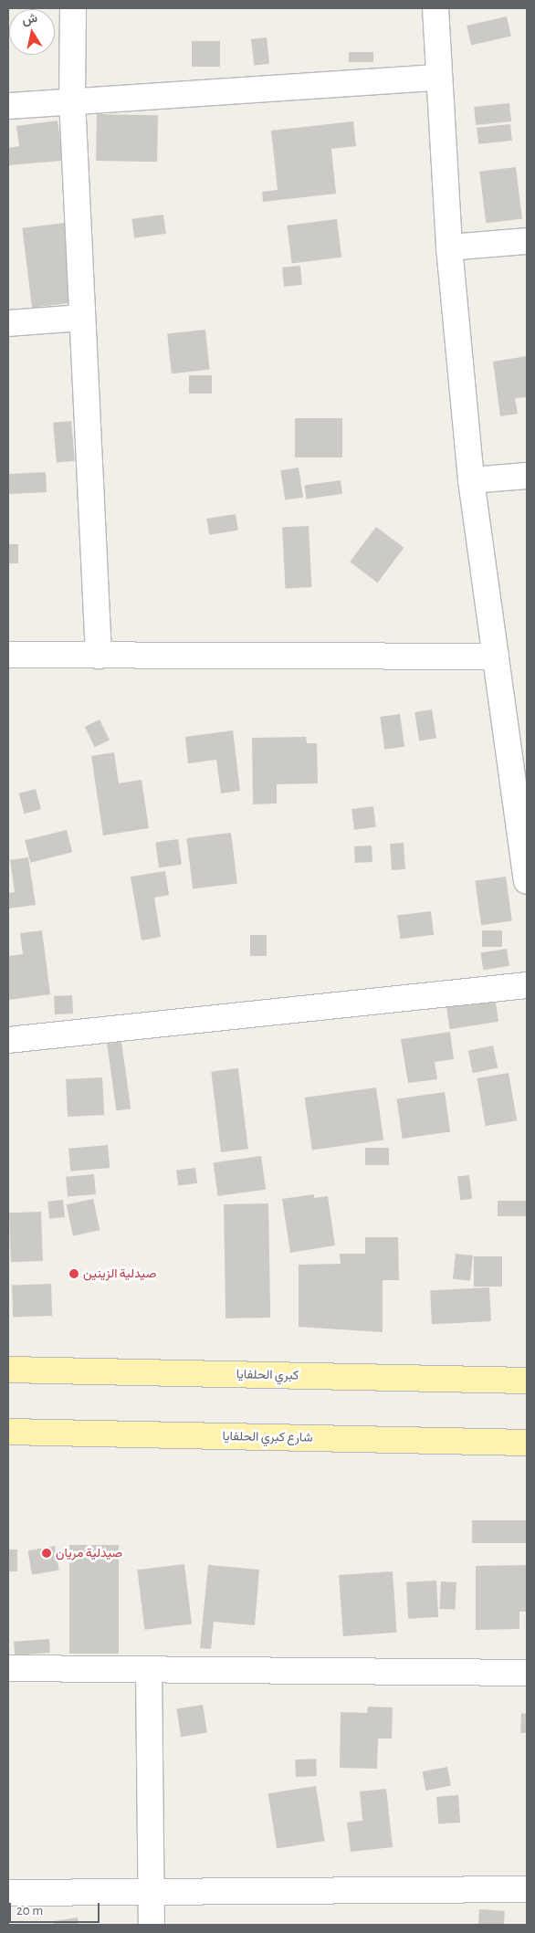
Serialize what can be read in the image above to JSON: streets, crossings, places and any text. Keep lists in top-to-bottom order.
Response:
{
  "streets": {
    "main road": ["كبري الحلفايا", "شارع كبري الحلفايا"]
  },
  "places": ["صيدلية الزينين", "صيدلية مريان"],
  "scale_bar": "20 m",
  "north": "top"
}
